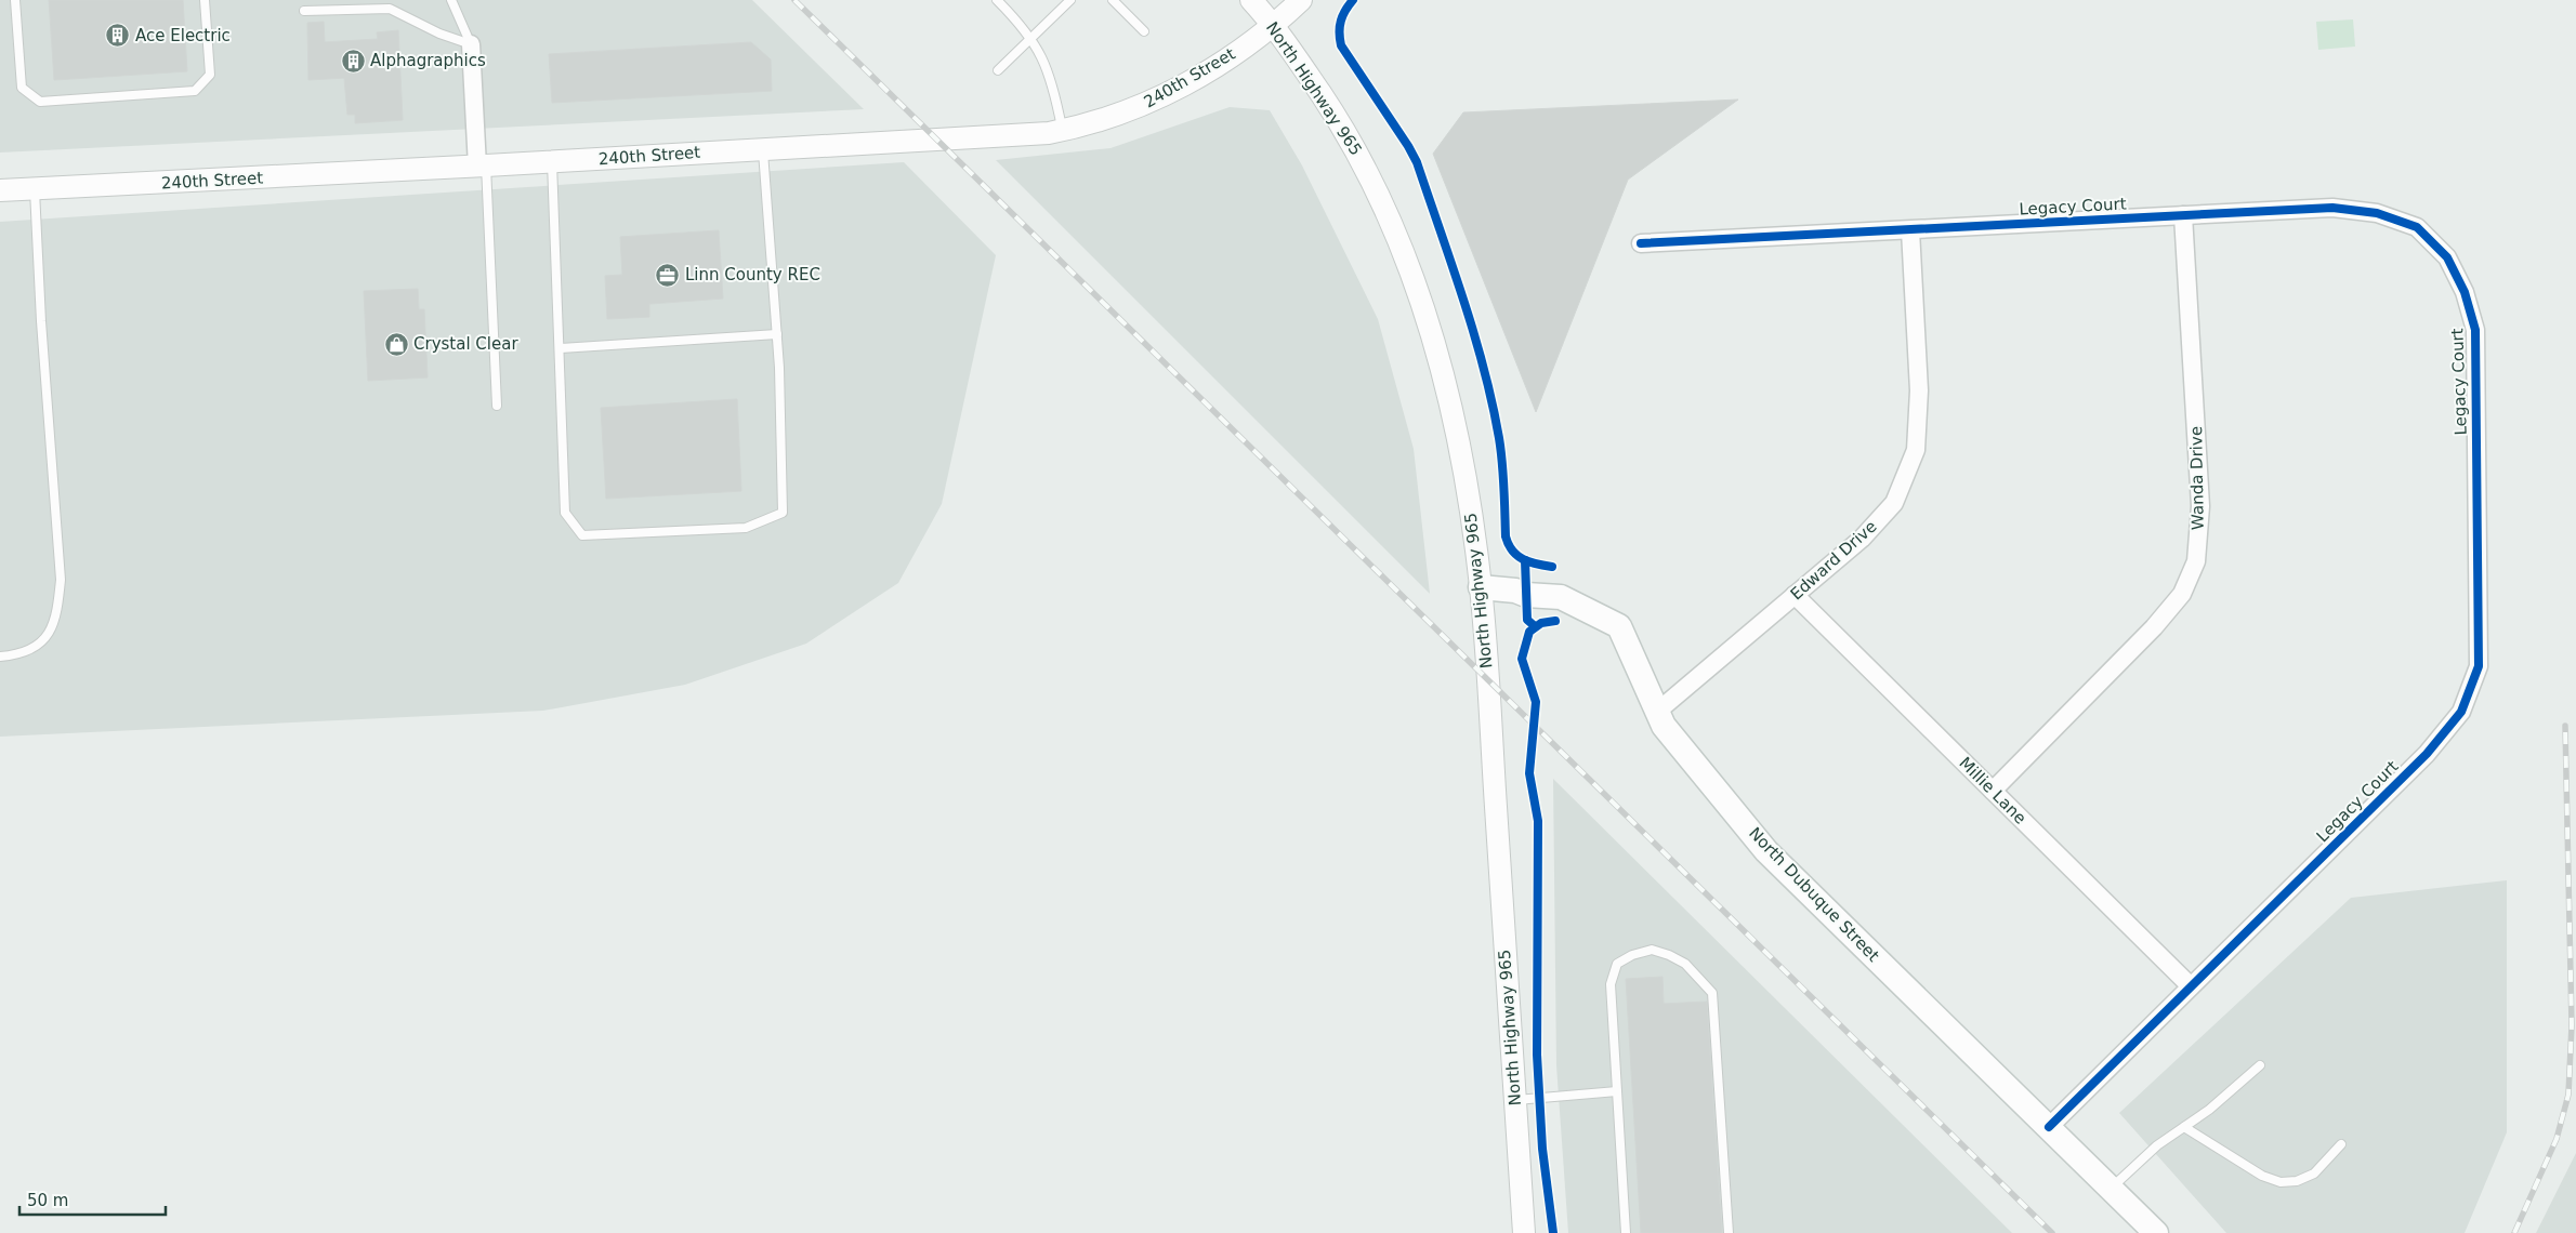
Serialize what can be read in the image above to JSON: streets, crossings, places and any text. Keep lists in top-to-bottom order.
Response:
{
  "streets": {
    "main road": ["North Dubuque Street"],
    "street": [
      "240th Street",
      "North Highway 965",
      "Legacy Court",
      "Wanda Drive",
      "Edward Drive",
      "Millie Lane"
    ]
  },
  "crossings": [
    ["240th Street", "North Highway 965"],
    ["North Highway 965", "North Dubuque Street"],
    ["Legacy Court", "Wanda Drive"],
    ["Legacy Court", "Edward Drive"],
    ["Legacy Court", "Millie Lane"],
    ["Legacy Court", "North Dubuque Street"],
    ["Wanda Drive", "Millie Lane"],
    ["Edward Drive", "Millie Lane"],
    ["Edward Drive", "North Dubuque Street"]
  ],
  "places": {
    "building": ["Ace Electric", "Alphagraphics"],
    "office": ["Linn County REC"],
    "shop": ["Crystal Clear"]
  },
  "scale_bar": "50 m"
}
